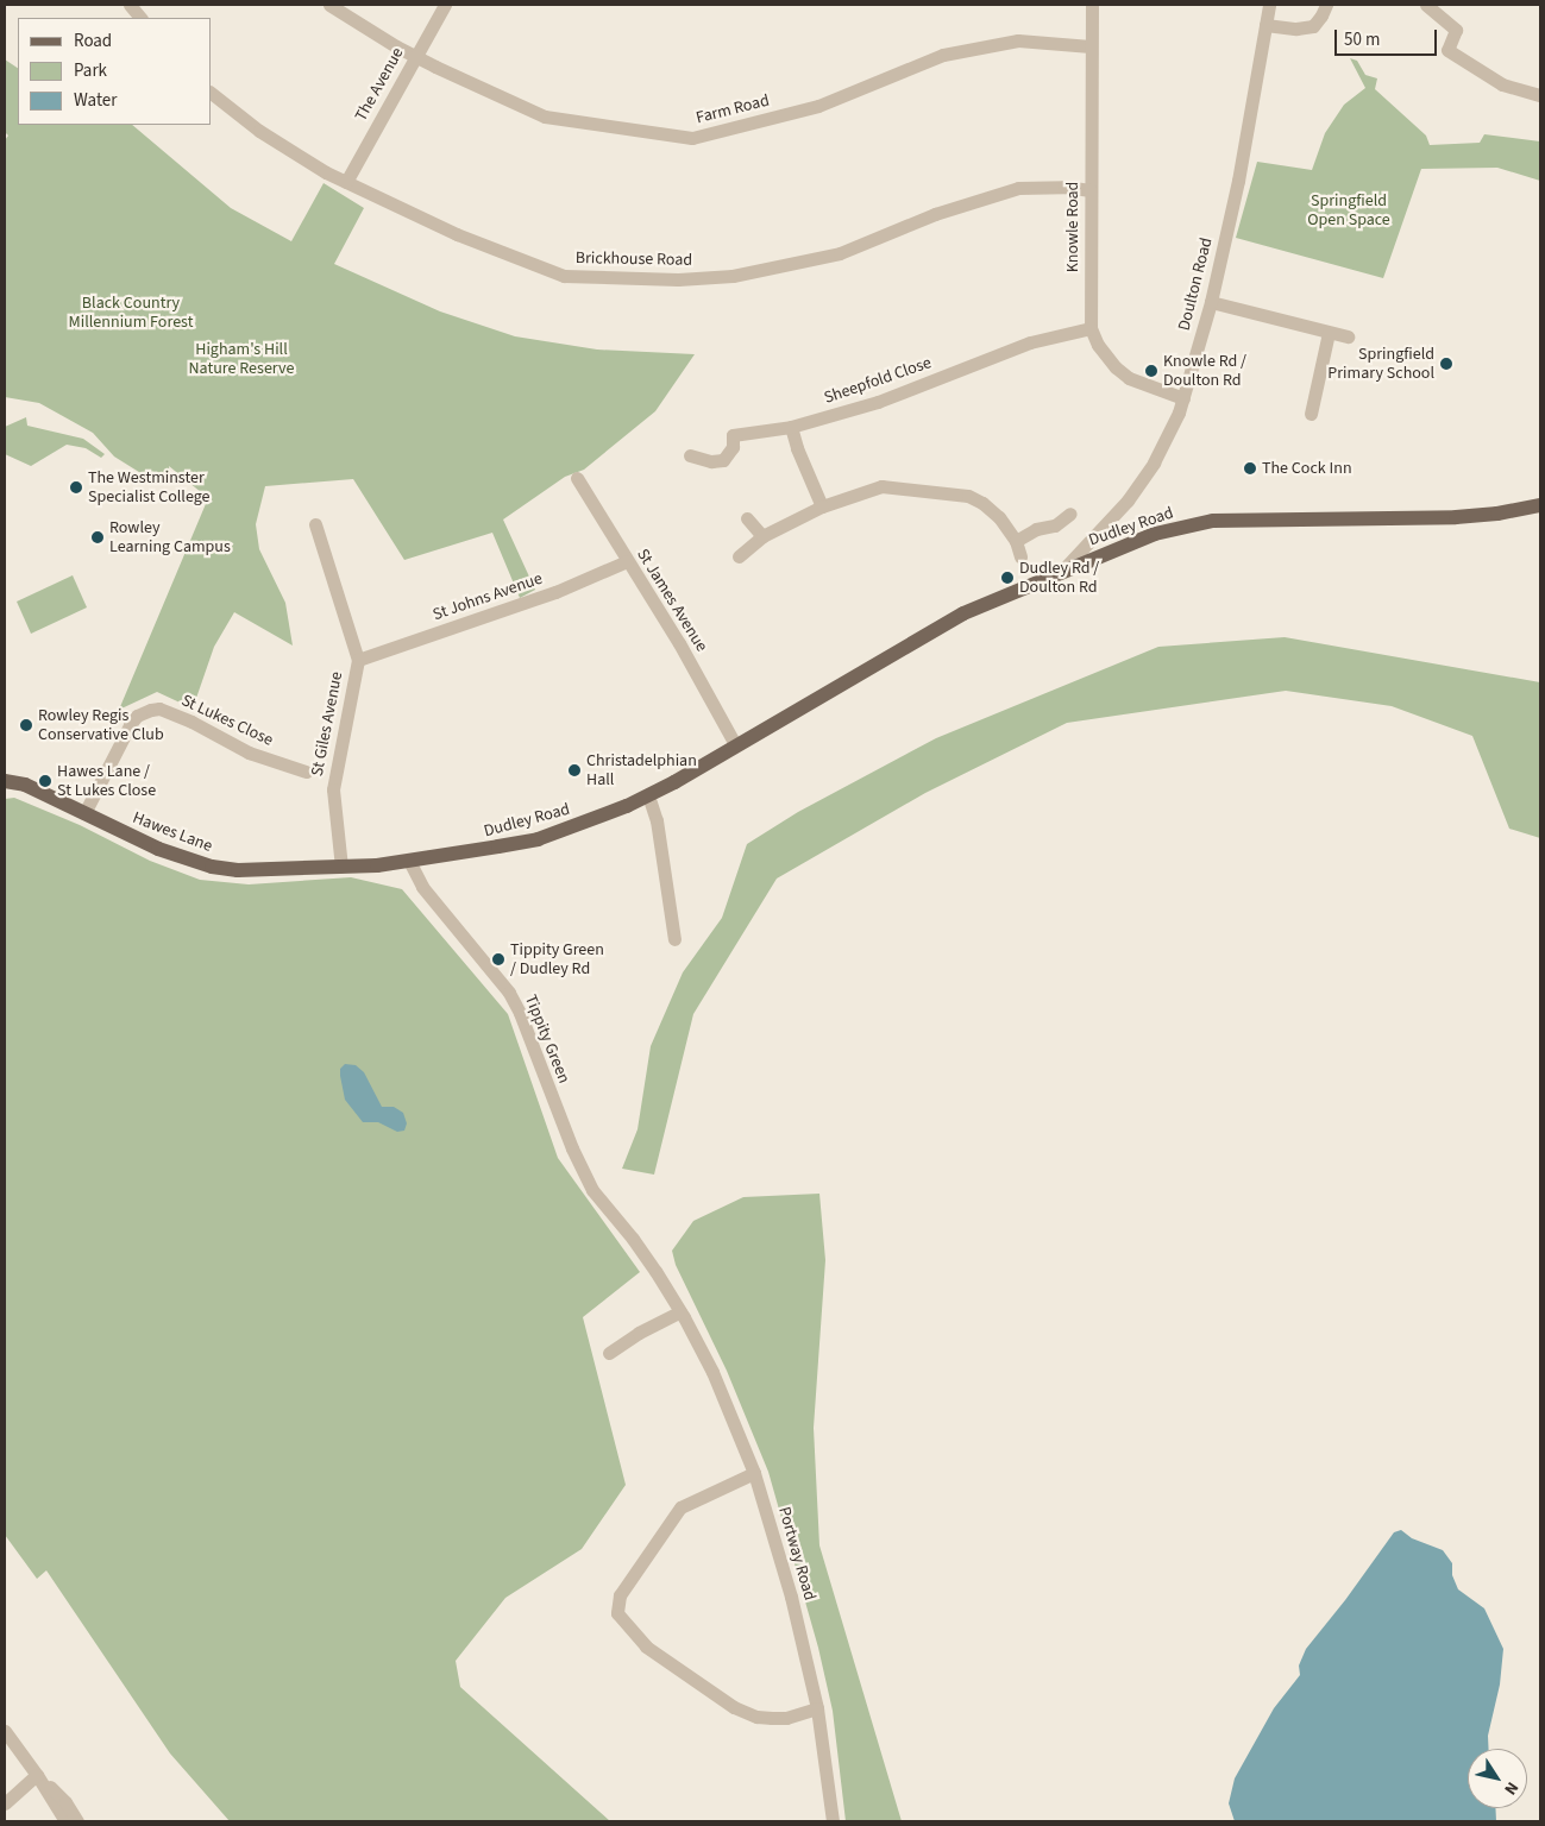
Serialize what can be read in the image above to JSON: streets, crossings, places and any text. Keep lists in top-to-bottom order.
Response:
{
  "streets": {
    "main road": ["Dudley Road", "Hawes Lane"],
    "street": [
      "The Avenue",
      "Farm Road",
      "Knowle Road",
      "Brickhouse Road",
      "Doulton Road",
      "Sheepfold Close",
      "St Johns Avenue",
      "St James Avenue",
      "St Lukes Close",
      "St Giles Avenue",
      "Tippity Green",
      "Portway Road"
    ]
  },
  "crossings": [
    ["The Avenue", "Farm Road"],
    ["The Avenue", "Brickhouse Road"],
    ["Farm Road", "Knowle Road"],
    ["Knowle Road", "Brickhouse Road"],
    ["Knowle Road", "Doulton Road"],
    ["Knowle Road", "Sheepfold Close"],
    ["Doulton Road", "Dudley Road"],
    ["Dudley Road", "St James Avenue"],
    ["Dudley Road", "Hawes Lane"],
    ["Dudley Road", "Tippity Green"],
    ["St Johns Avenue", "St James Avenue"],
    ["St Johns Avenue", "St Giles Avenue"],
    ["St Lukes Close", "Hawes Lane"],
    ["St Giles Avenue", "Hawes Lane"],
    ["Hawes Lane", "Tippity Green"],
    ["Tippity Green", "Portway Road"]
  ],
  "parks": ["Springfield Open Space", "Black Country Millennium Forest", "Higham's Hill Nature Reserve"],
  "places": [
    "Springfield Primary School",
    "Knowle Rd / Doulton Rd",
    "The Cock Inn",
    "The Westminster Specialist College",
    "Rowley Learning Campus",
    "Dudley Rd / Doulton Rd",
    "Rowley Regis Conservative Club",
    "Christadelphian Hall",
    "Hawes Lane / St Lukes Close",
    "Tippity Green / Dudley Rd"
  ],
  "legend": ["Road", "Park", "Water"],
  "scale_bar": "50 m",
  "north": "bottom right"
}
